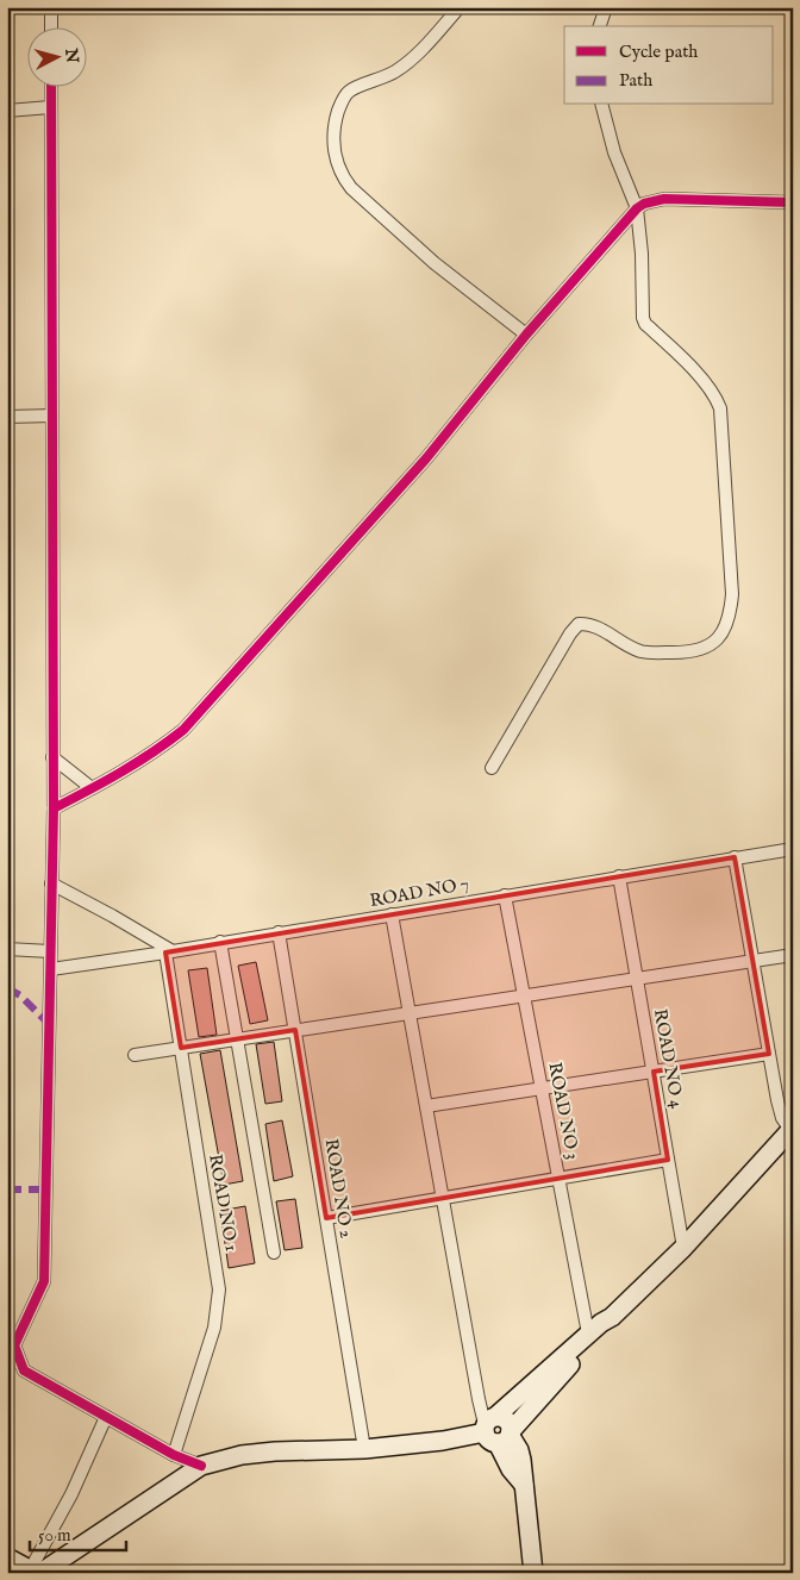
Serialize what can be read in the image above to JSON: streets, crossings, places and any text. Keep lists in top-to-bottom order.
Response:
{
  "streets": {
    "street": [
      "ROAD NO 7",
      "ROAD NO 4",
      "ROAD NO 3",
      "ROAD NO 2",
      "ROAD NO 1"
    ]
  },
  "crossings": [
    ["ROAD NO 7", "ROAD NO 4"],
    ["ROAD NO 7", "ROAD NO 3"],
    ["ROAD NO 7", "ROAD NO 2"],
    ["ROAD NO 7", "ROAD NO 1"]
  ],
  "legend": ["Cycle path", "Path"],
  "scale_bar": "50 m",
  "north": "right"
}
